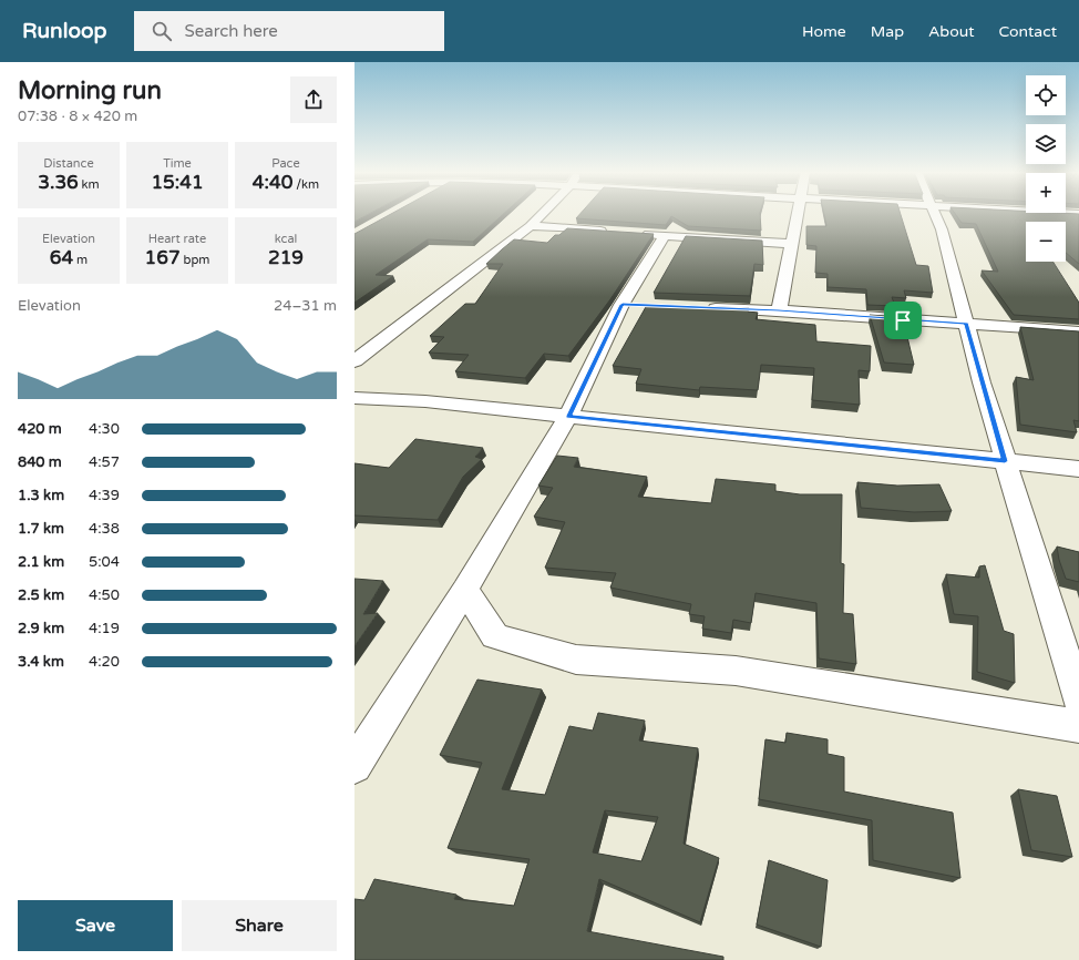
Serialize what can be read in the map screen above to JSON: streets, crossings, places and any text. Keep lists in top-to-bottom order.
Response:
{
  "page": {
    "header": "Runloop",
    "search": "Search here",
    "nav": [
      "Home",
      "Map",
      "About",
      "Contact"
    ],
    "heading": ["Morning run", "07:38 · 8 × 420 m"],
    "map_buttons": ["+", "−"],
    "stats": [
      ["Distance", "3.36 km"],
      ["Time", "15:41"],
      ["Pace", "4:40 /km"],
      ["Elevation", "64 m"],
      ["Heart rate", "167 bpm"],
      ["kcal", "219"]
    ],
    "chart": ["Elevation", "24–31 m"],
    "list": [
      {
        "name": "420 m",
        "note": "4:30"
      },
      {
        "name": "840 m",
        "note": "4:57"
      },
      {
        "name": "1.3 km",
        "note": "4:39"
      },
      {
        "name": "1.7 km",
        "note": "4:38"
      },
      {
        "name": "2.1 km",
        "note": "5:04"
      },
      {
        "name": "2.5 km",
        "note": "4:50"
      },
      {
        "name": "2.9 km",
        "note": "4:19"
      },
      {
        "name": "3.4 km",
        "note": "4:20"
      }
    ],
    "buttons": ["Save", "Share"]
  }
}
